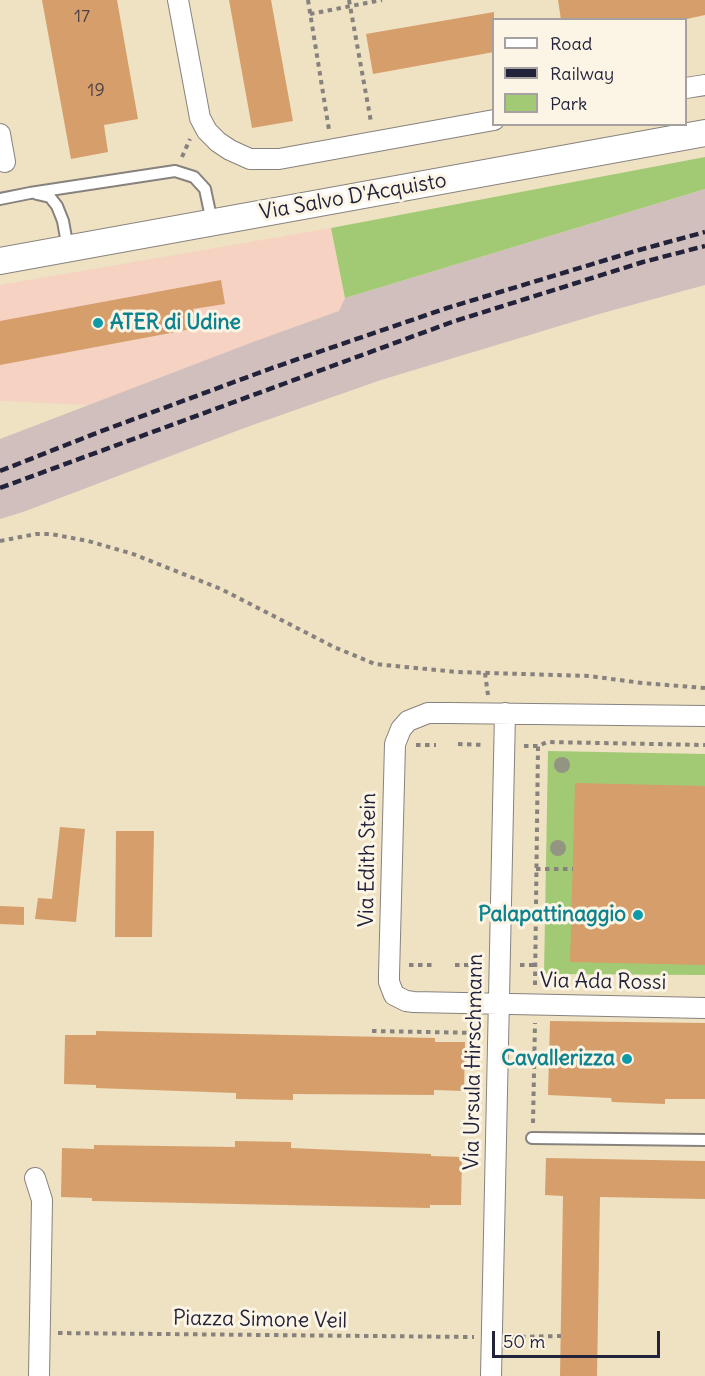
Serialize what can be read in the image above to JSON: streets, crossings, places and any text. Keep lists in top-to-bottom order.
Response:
{
  "streets": {
    "street": [
      "Via Salvo D'Acquisto",
      "Via Edith Stein",
      "Via Ada Rossi",
      "Via Ursula Hirschmann"
    ],
    "path": ["Piazza Simone Veil"]
  },
  "crossings": [
    ["Via Edith Stein", "Via Ada Rossi"],
    ["Via Edith Stein", "Via Ursula Hirschmann"],
    ["Via Ada Rossi", "Via Ursula Hirschmann"]
  ],
  "places": ["ATER di Udine", "Palapattinaggio", "Cavallerizza"],
  "house_numbers": ["17", "19"],
  "legend": ["Road", "Railway", "Park"],
  "scale_bar": "50 m"
}
